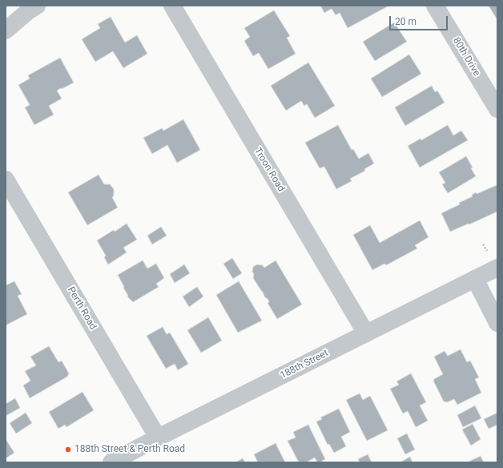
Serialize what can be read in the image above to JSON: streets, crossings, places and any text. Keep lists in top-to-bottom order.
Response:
{
  "streets": {
    "street": [
      "80th Drive",
      "Troon Road",
      "Perth Road",
      "188th Street"
    ]
  },
  "crossings": [
    ["Troon Road", "188th Street"],
    ["Perth Road", "188th Street"]
  ],
  "places": ["188th Street & Perth Road"],
  "scale_bar": "20 m"
}
